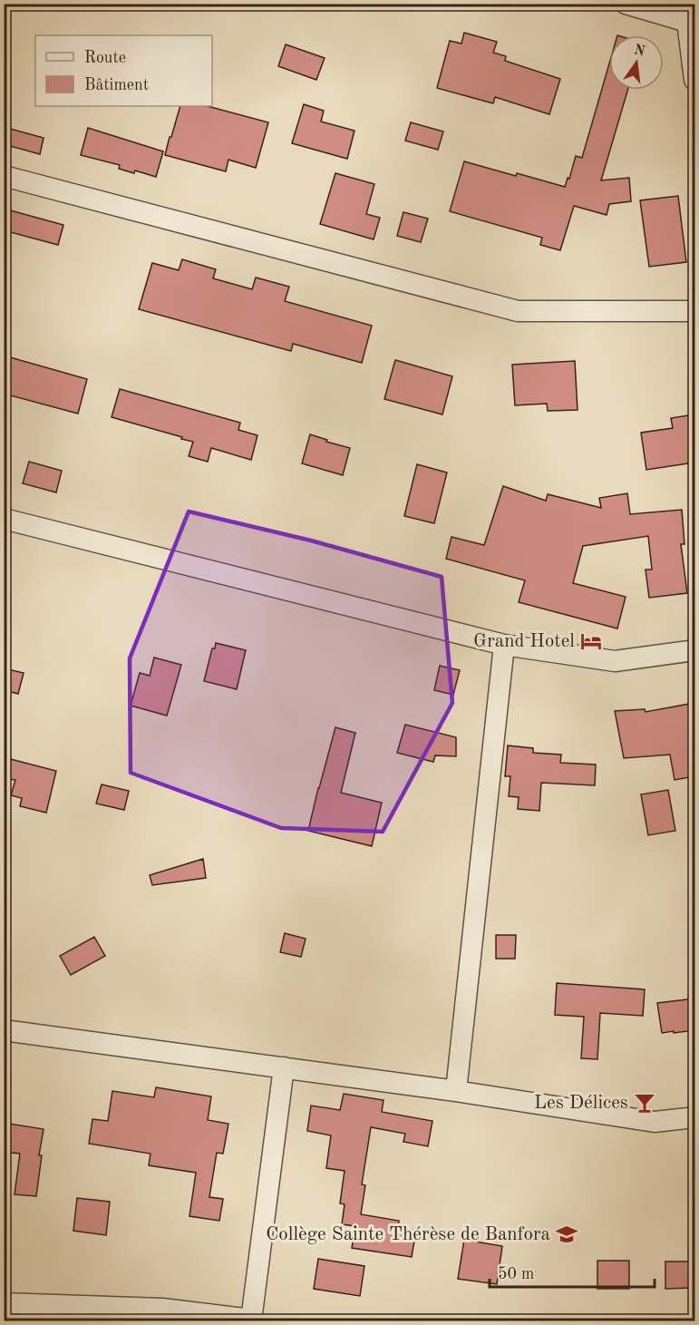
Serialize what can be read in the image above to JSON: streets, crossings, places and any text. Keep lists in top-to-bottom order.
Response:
{
  "places": {
    "hotel": ["Grand Hotel"],
    "bar": ["Les Délices"],
    "school or university": ["Collège Sainte Thérèse de Banfora"]
  },
  "legend": ["Route", "Bâtiment"],
  "scale_bar": "50 m",
  "north": "top"
}
